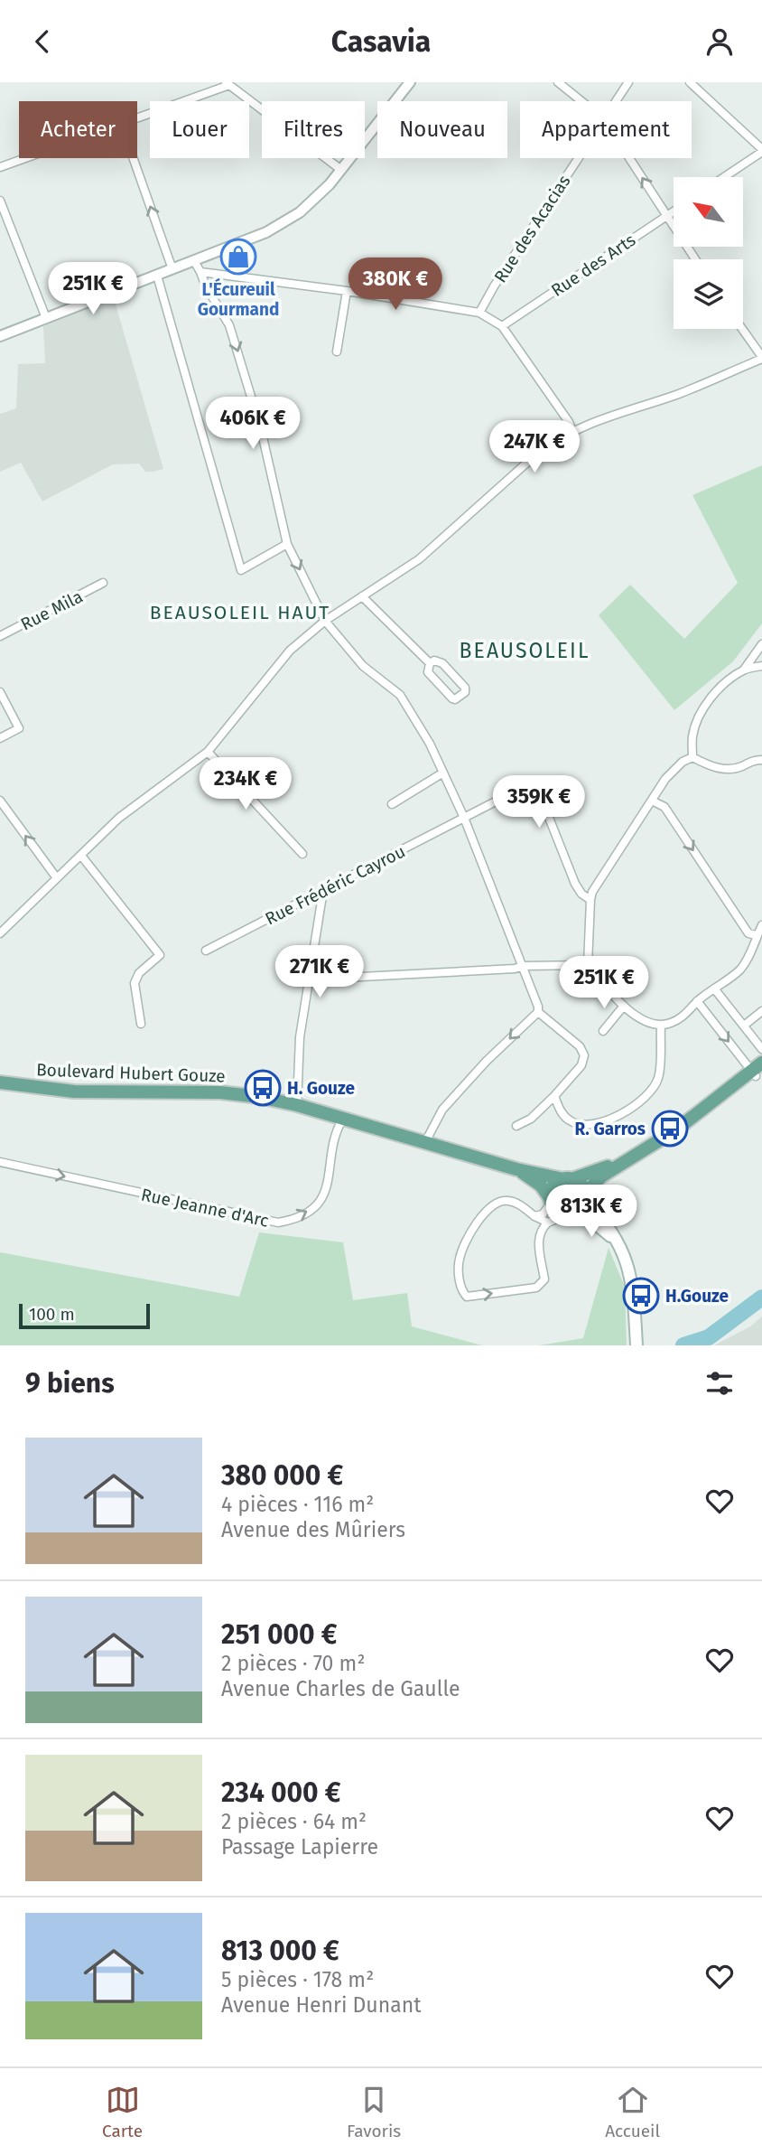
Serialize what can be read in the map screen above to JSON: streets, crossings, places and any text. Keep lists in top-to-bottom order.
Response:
{
  "streets": {
    "main road": ["Boulevard Hubert Gouze"],
    "street": [
      "Rue des Acacias",
      "Rue des Arts",
      "Rue Mila",
      "Rue Frédéric Cayrou",
      "Rue Jeanne d'Arc"
    ]
  },
  "crossings": [
    ["Boulevard Hubert Gouze", "Rue Jeanne d'Arc"]
  ],
  "one_way": ["Rue Jeanne d'Arc"],
  "districts": ["BEAUSOLEIL HAUT", "BEAUSOLEIL"],
  "places": {
    "shop": ["L'Écureuil Gourmand"],
    "bus stop": ["H. Gouze", "R. Garros", "H.Gouze"]
  },
  "scale_bar": "100 m",
  "north": "top left",
  "page": {
    "header": "Casavia",
    "chip": [
      "Acheter",
      "Louer",
      "Filtres",
      "Nouveau",
      "Appartement"
    ],
    "price": [
      "380K €",
      "251K €",
      "406K €",
      "247K €",
      "234K €",
      "359K €",
      "271K €",
      "251K €",
      "813K €"
    ],
    "scale": "100 m",
    "heading": "9 biens",
    "list": [
      {
        "name": "380 000 €",
        "note": "4 pièces · 116 m² · Avenue des Mûriers"
      },
      {
        "name": "251 000 €",
        "note": "2 pièces · 70 m² · Avenue Charles de Gaulle"
      },
      {
        "name": "234 000 €",
        "note": "2 pièces · 64 m² · Passage Lapierre"
      },
      {
        "name": "813 000 €",
        "note": "5 pièces · 178 m² · Avenue Henri Dunant"
      }
    ],
    "tabs": ["Carte", "Favoris", "Accueil"]
  }
}
